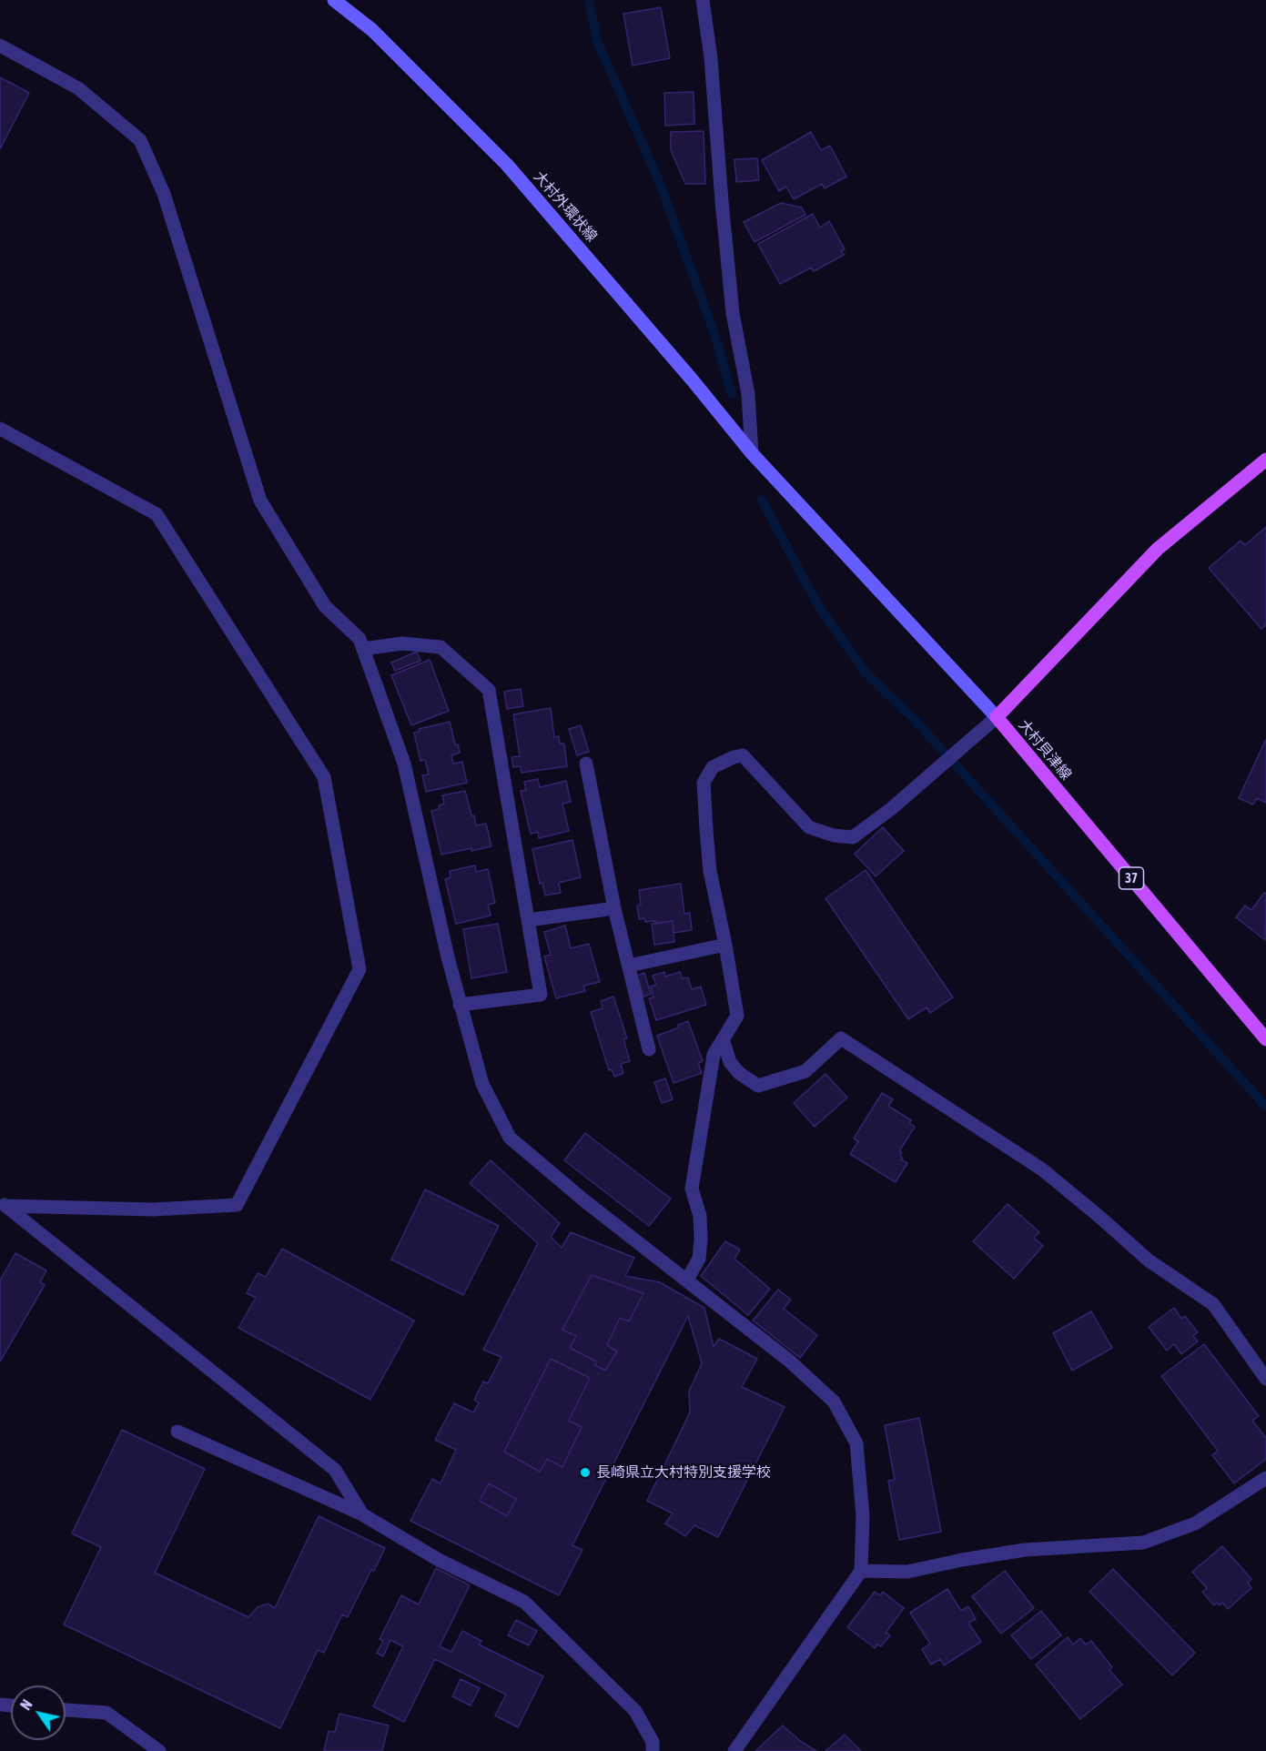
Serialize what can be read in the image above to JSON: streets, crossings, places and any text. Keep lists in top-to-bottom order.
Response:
{
  "streets": {
    "main road": ["大村外環状線", "大村貝津線", "37"]
  },
  "crossings": [
    ["大村外環状線", "大村貝津線"]
  ],
  "places": ["長崎県立大村特別支援学校"],
  "north": "top left"
}
